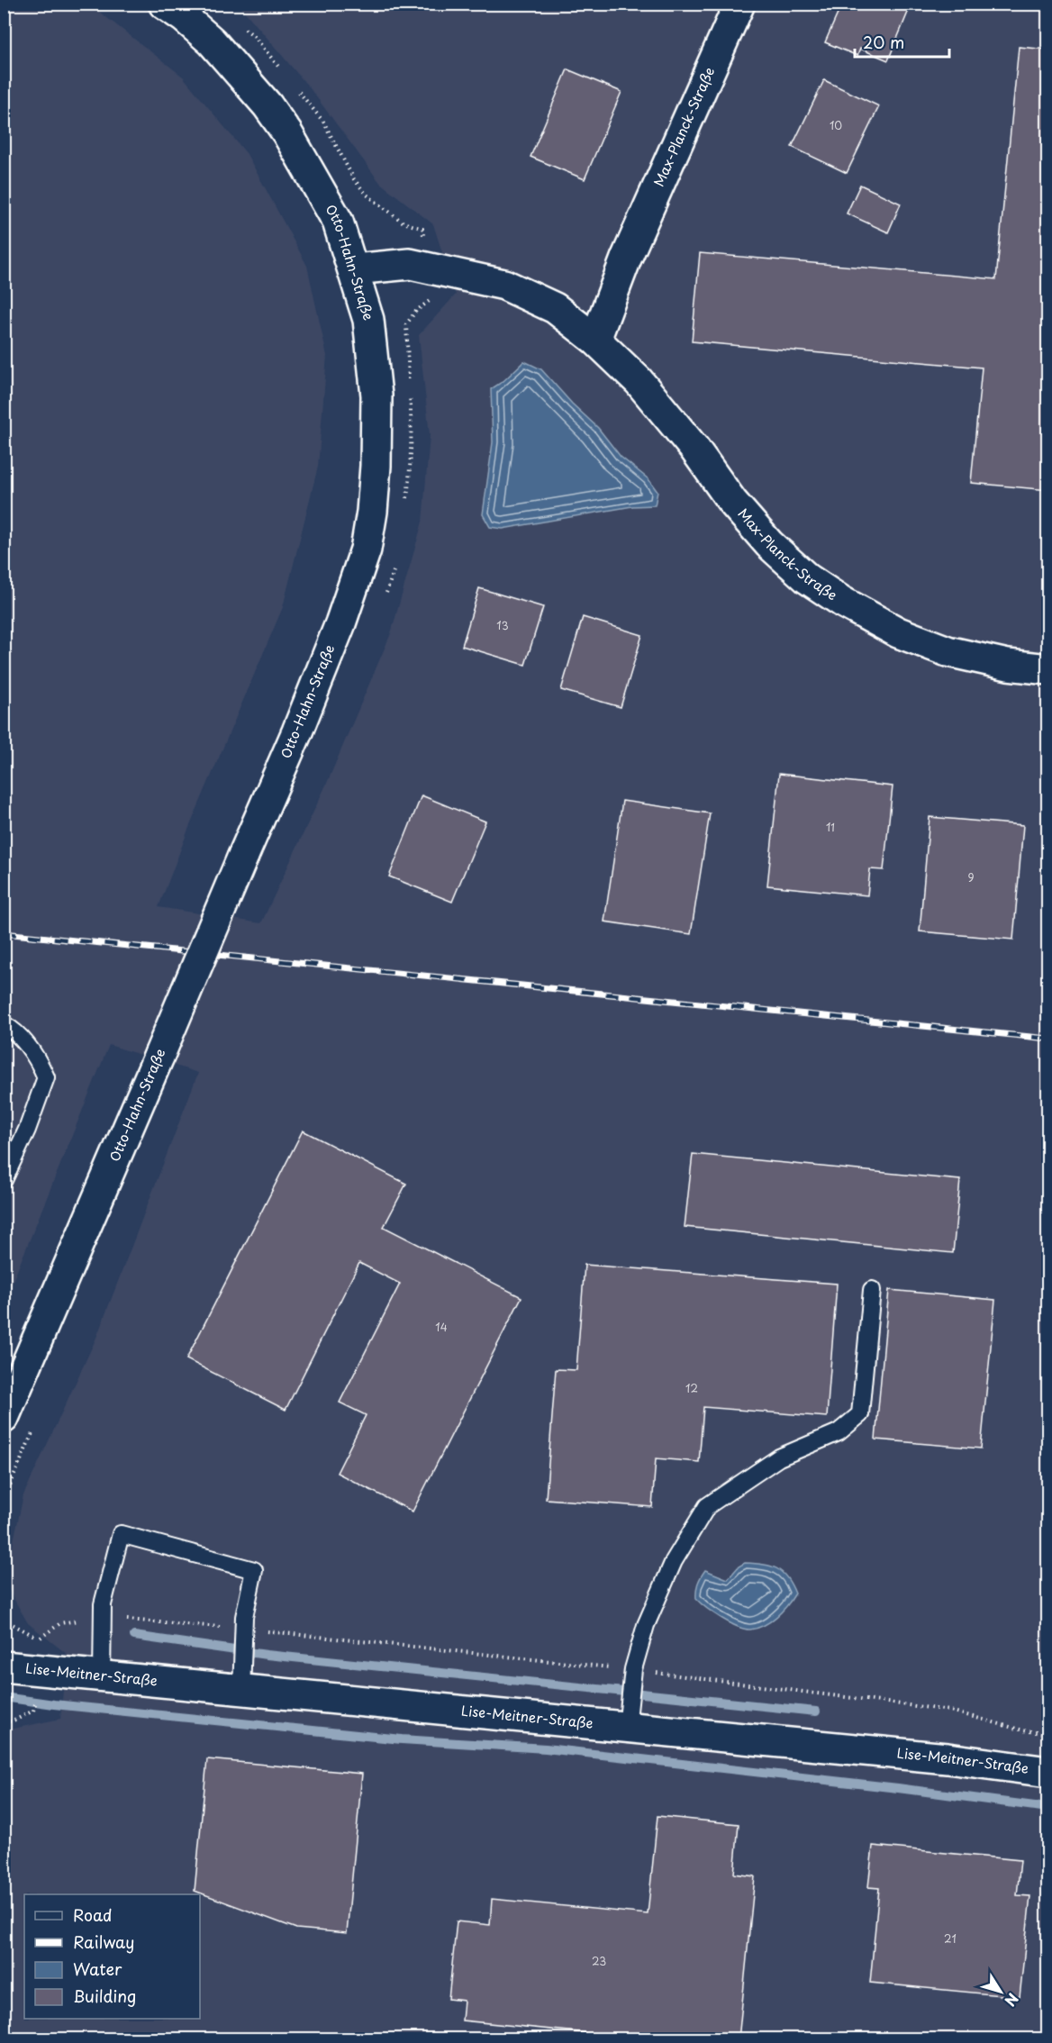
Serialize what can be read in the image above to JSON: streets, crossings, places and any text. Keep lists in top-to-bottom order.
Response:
{
  "streets": {
    "street": ["Max-Planck-Straße", "Otto-Hahn-Straße", "Lise-Meitner-Straße"]
  },
  "crossings": [
    ["Max-Planck-Straße", "Otto-Hahn-Straße"]
  ],
  "house_numbers": [
    "10",
    "13",
    "11",
    "9",
    "14",
    "12",
    "21",
    "23"
  ],
  "legend": [
    "Road",
    "Railway",
    "Water",
    "Building"
  ],
  "scale_bar": "20 m",
  "north": "bottom right"
}
